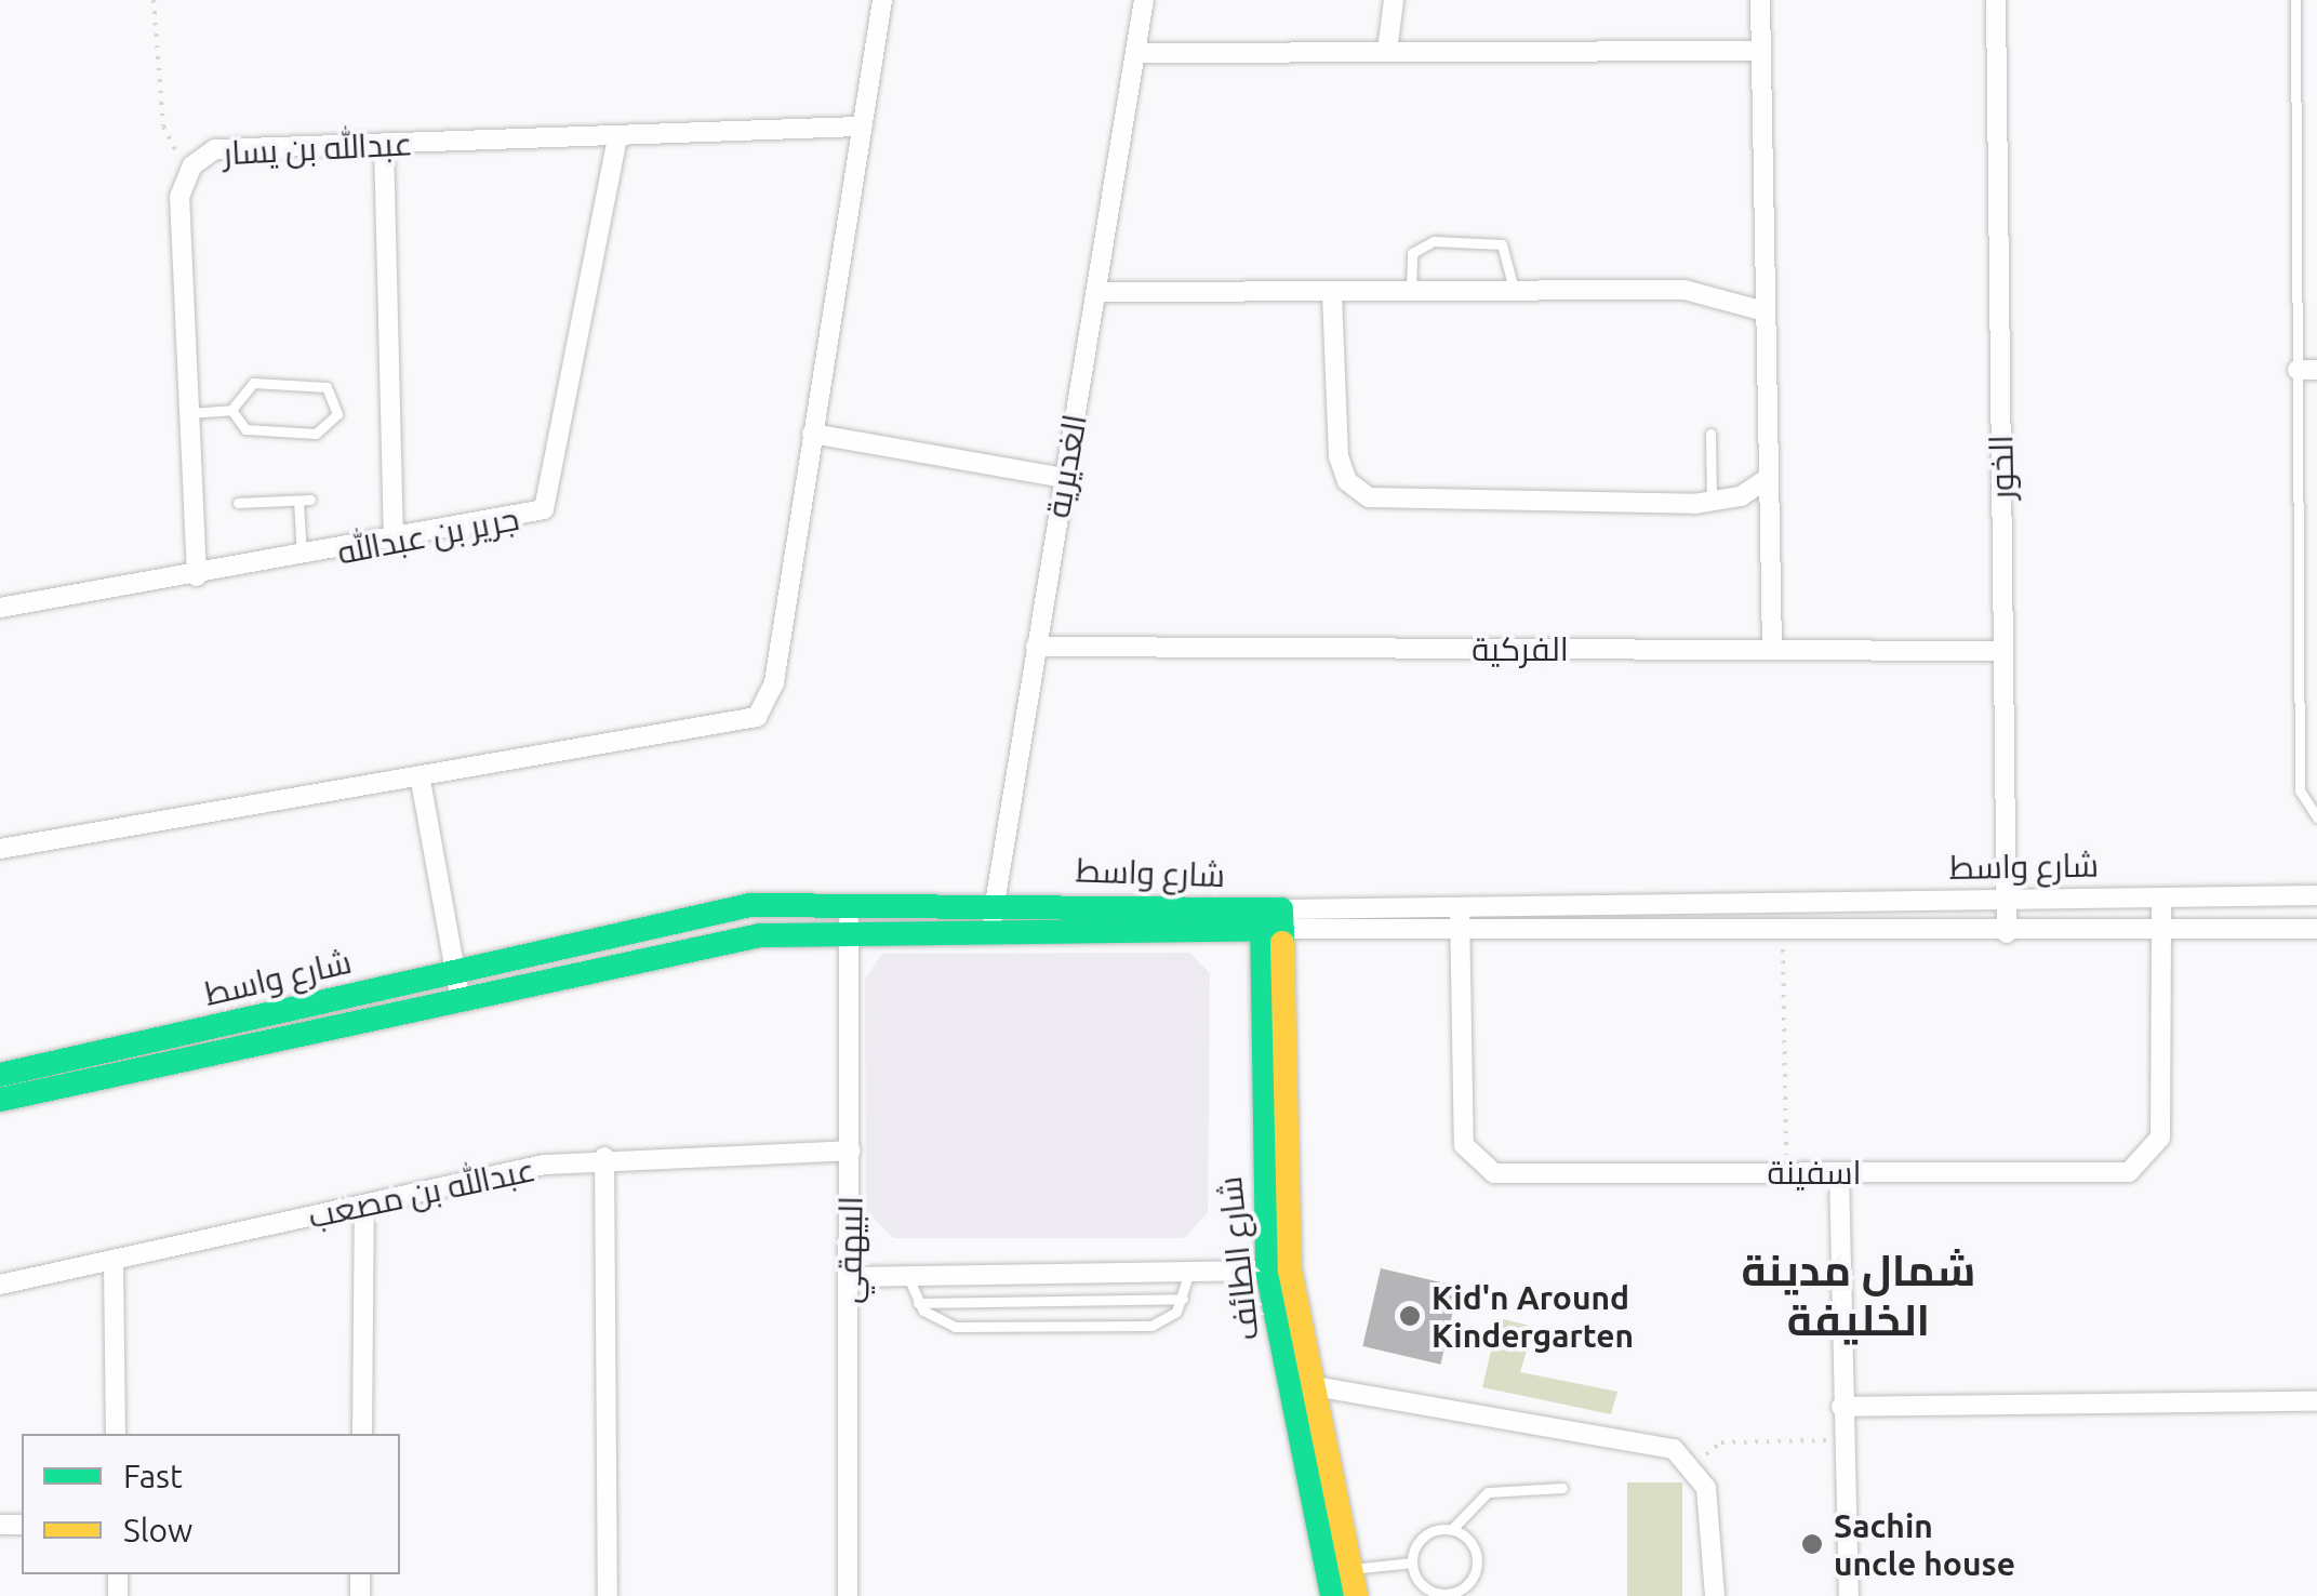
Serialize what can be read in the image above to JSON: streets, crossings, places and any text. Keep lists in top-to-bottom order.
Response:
{
  "streets": {
    "street": [
      "عبدالله بن يسار",
      "الغديرية",
      "الخور",
      "جرير بن عبدالله",
      "الفركية",
      "شارع واسط",
      "اسفينة",
      "عبدالله بن مصعب",
      "البيهقي",
      "شارع الطائف"
    ]
  },
  "crossings": [
    ["عبدالله بن يسار", "جرير بن عبدالله"],
    ["الغديرية", "الفركية"],
    ["الغديرية", "شارع واسط"],
    ["الخور", "الفركية"],
    ["الخور", "شارع واسط"],
    ["شارع واسط", "اسفينة"],
    ["شارع واسط", "البيهقي"],
    ["شارع واسط", "شارع الطائف"],
    ["عبدالله بن مصعب", "البيهقي"]
  ],
  "districts": ["شمال مدينة الخليفة"],
  "places": ["Kid'n Around Kindergarten", "Sachin uncle house"],
  "legend": ["Fast", "Slow"]
}
